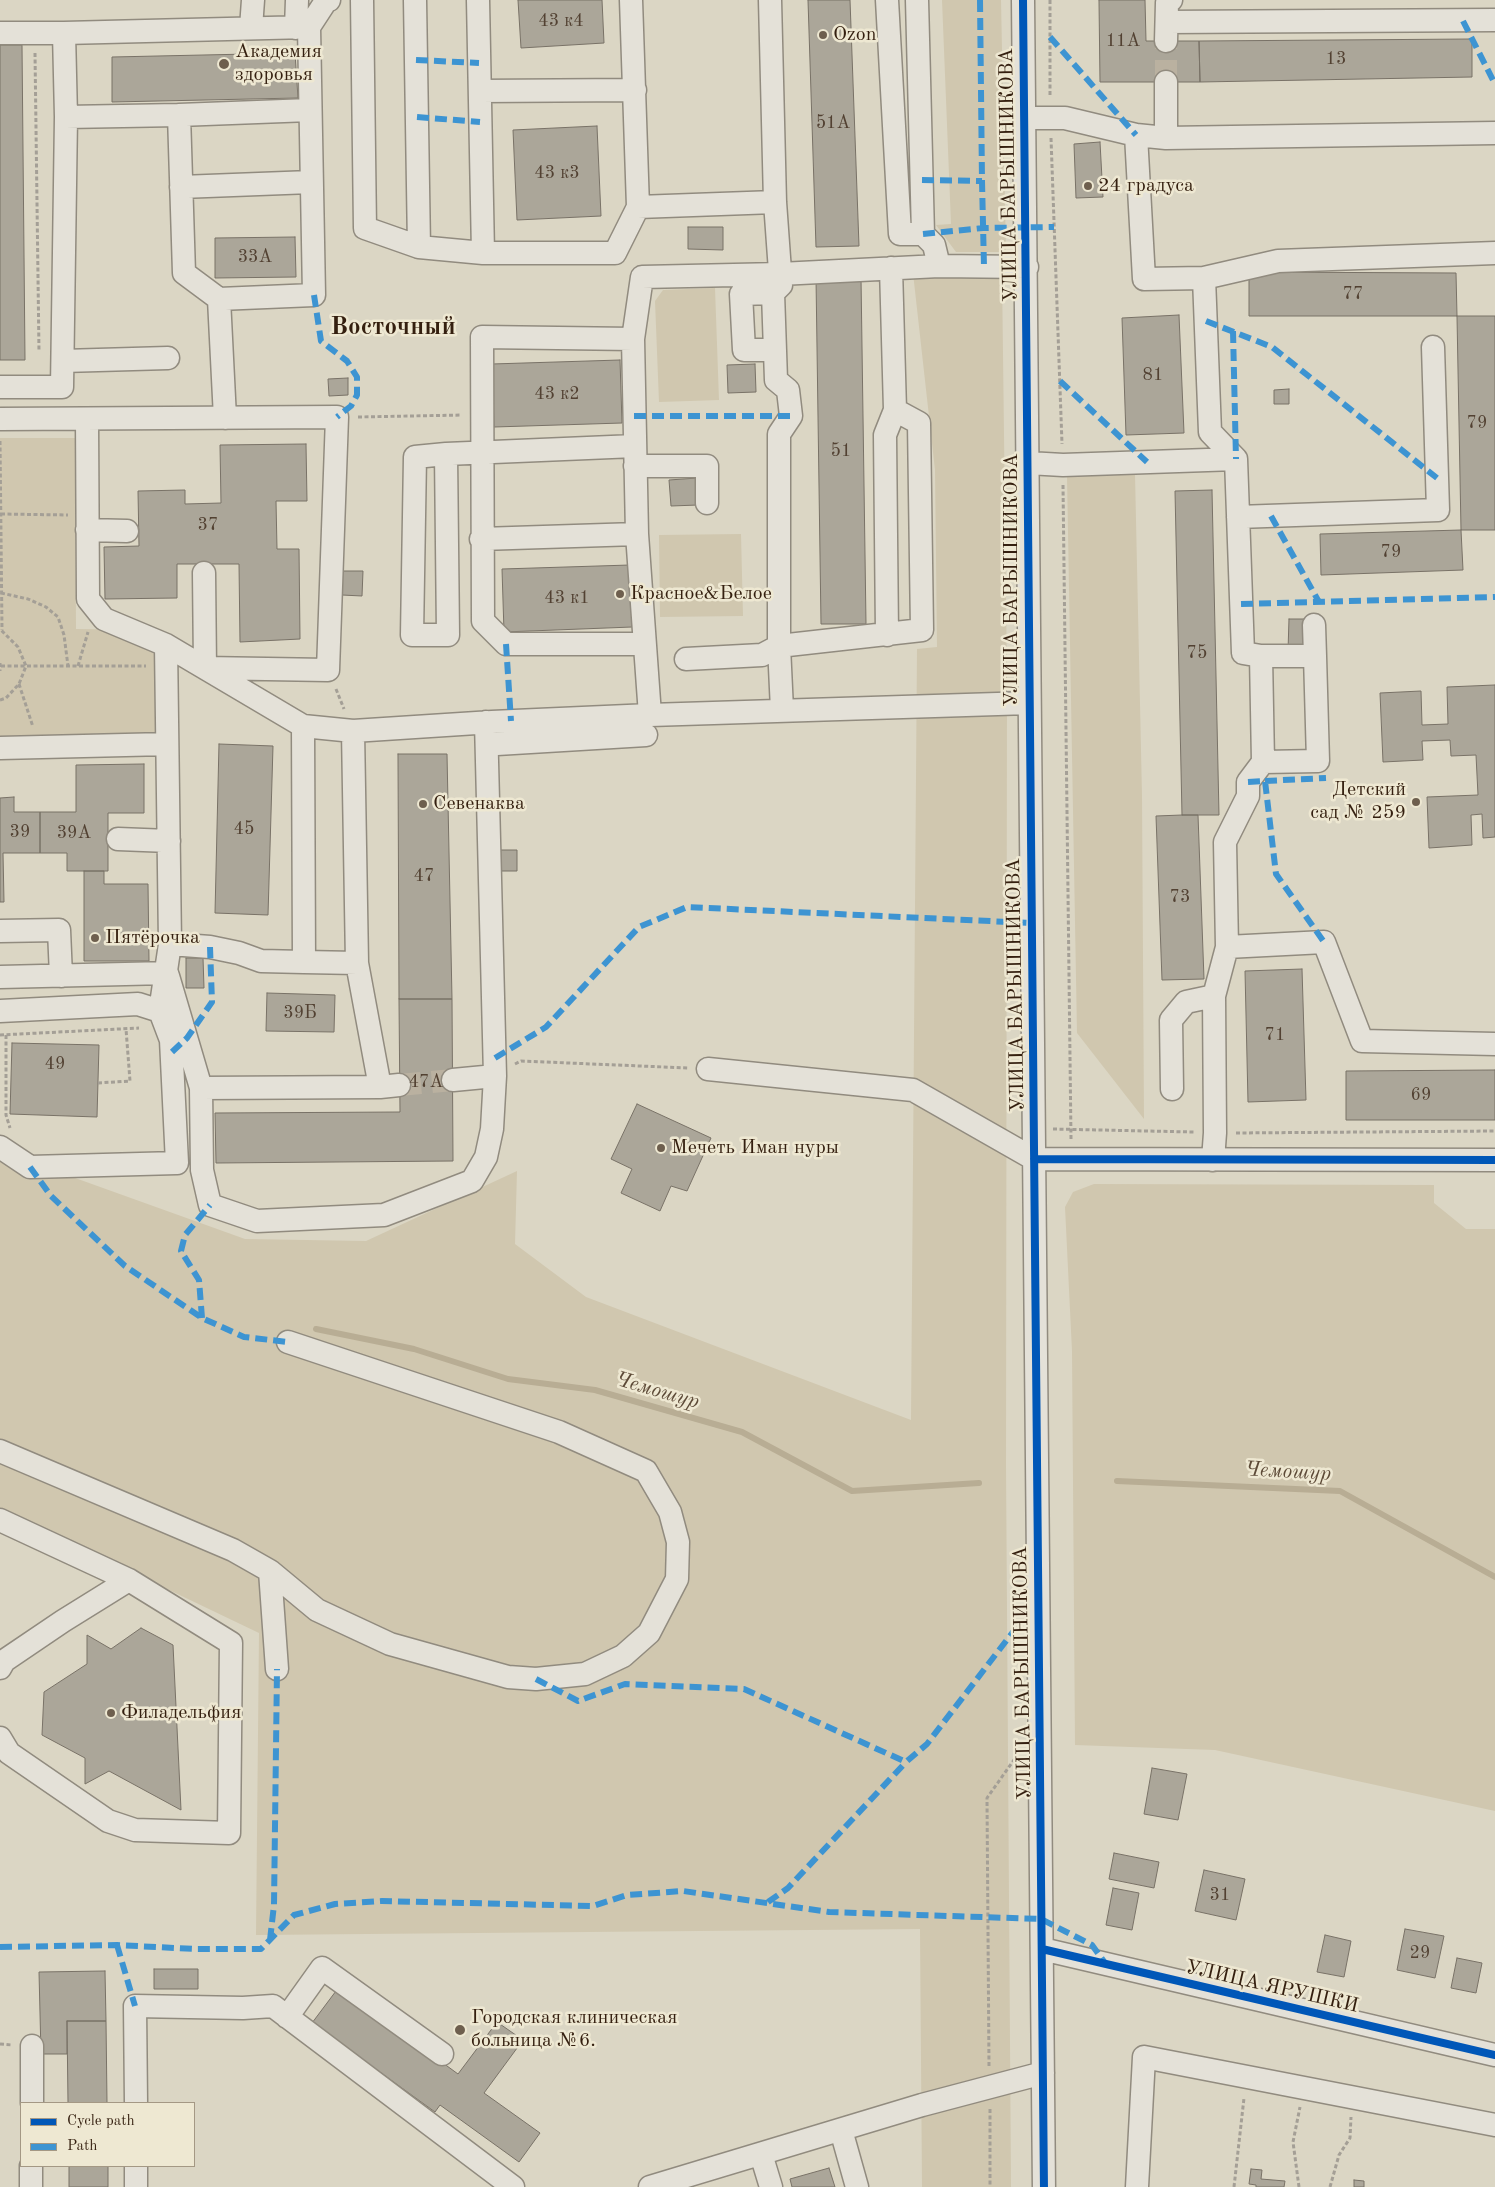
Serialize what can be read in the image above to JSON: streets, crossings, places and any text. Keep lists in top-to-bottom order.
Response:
{
  "streets": {
    "street": ["УЛИЦА БАРЫШНИКОВА", "УЛИЦА ЯРУШКИ"]
  },
  "crossings": [
    ["УЛИЦА БАРЫШНИКОВА", "УЛИЦА ЯРУШКИ"]
  ],
  "districts": ["Восточный"],
  "water": ["Чемошур"],
  "places": [
    "Ozon",
    "Академия здоровья",
    "24 градуса",
    "Красное&Белое",
    "Детский сад № 259",
    "Севенаква",
    "Пятёрочка",
    "Мечеть Иман нуры",
    "Филадельфия",
    "Городская клиническая больница №6."
  ],
  "house_numbers": [
    "43 к4",
    "11А",
    "13",
    "51А",
    "43 к3",
    "33А",
    "77",
    "81",
    "43 к2",
    "79",
    "51",
    "37",
    "79",
    "43 к1",
    "75",
    "45",
    "39",
    "39А",
    "47",
    "73",
    "39Б",
    "71",
    "49",
    "47А",
    "69",
    "31",
    "29"
  ],
  "legend": ["Cycle path", "Path"]
}
